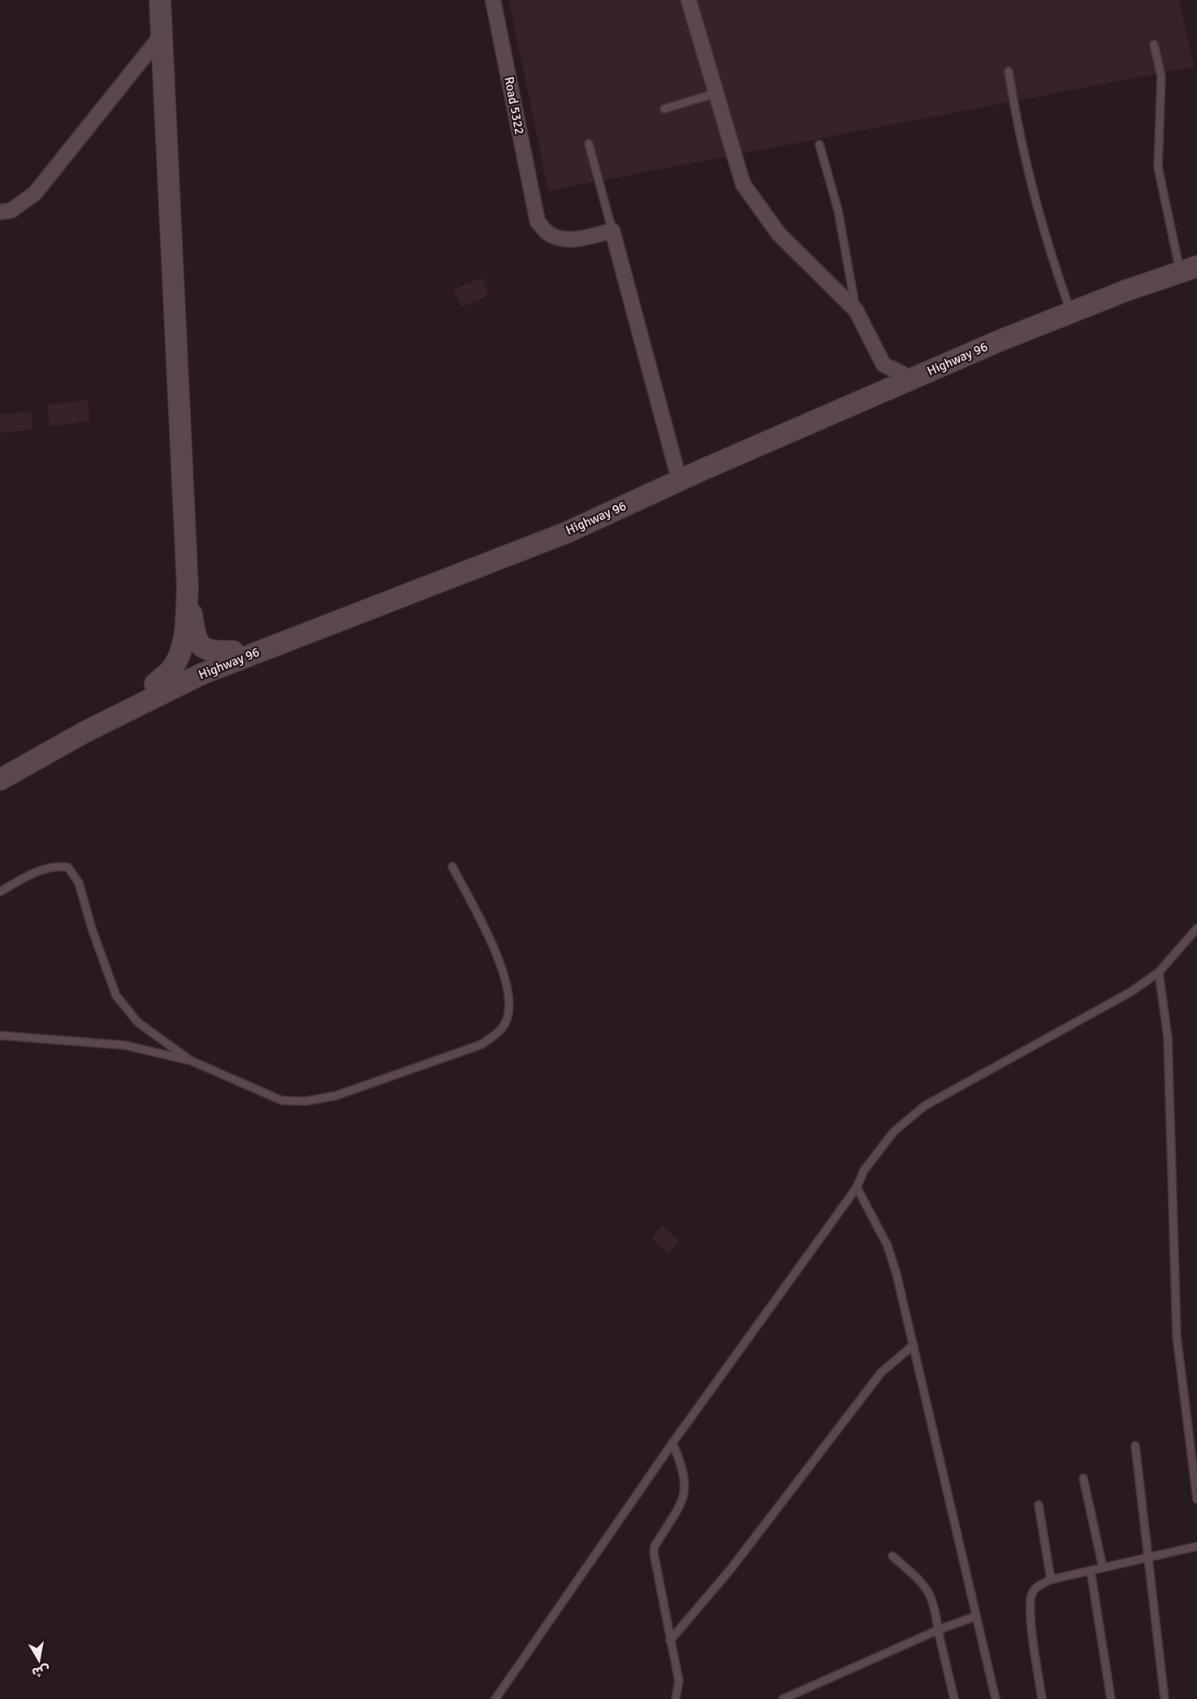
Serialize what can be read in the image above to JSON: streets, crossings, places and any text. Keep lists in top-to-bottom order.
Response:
{
  "streets": {
    "street": ["Road 5322", "Highway 96"]
  },
  "north": "bottom"
}
